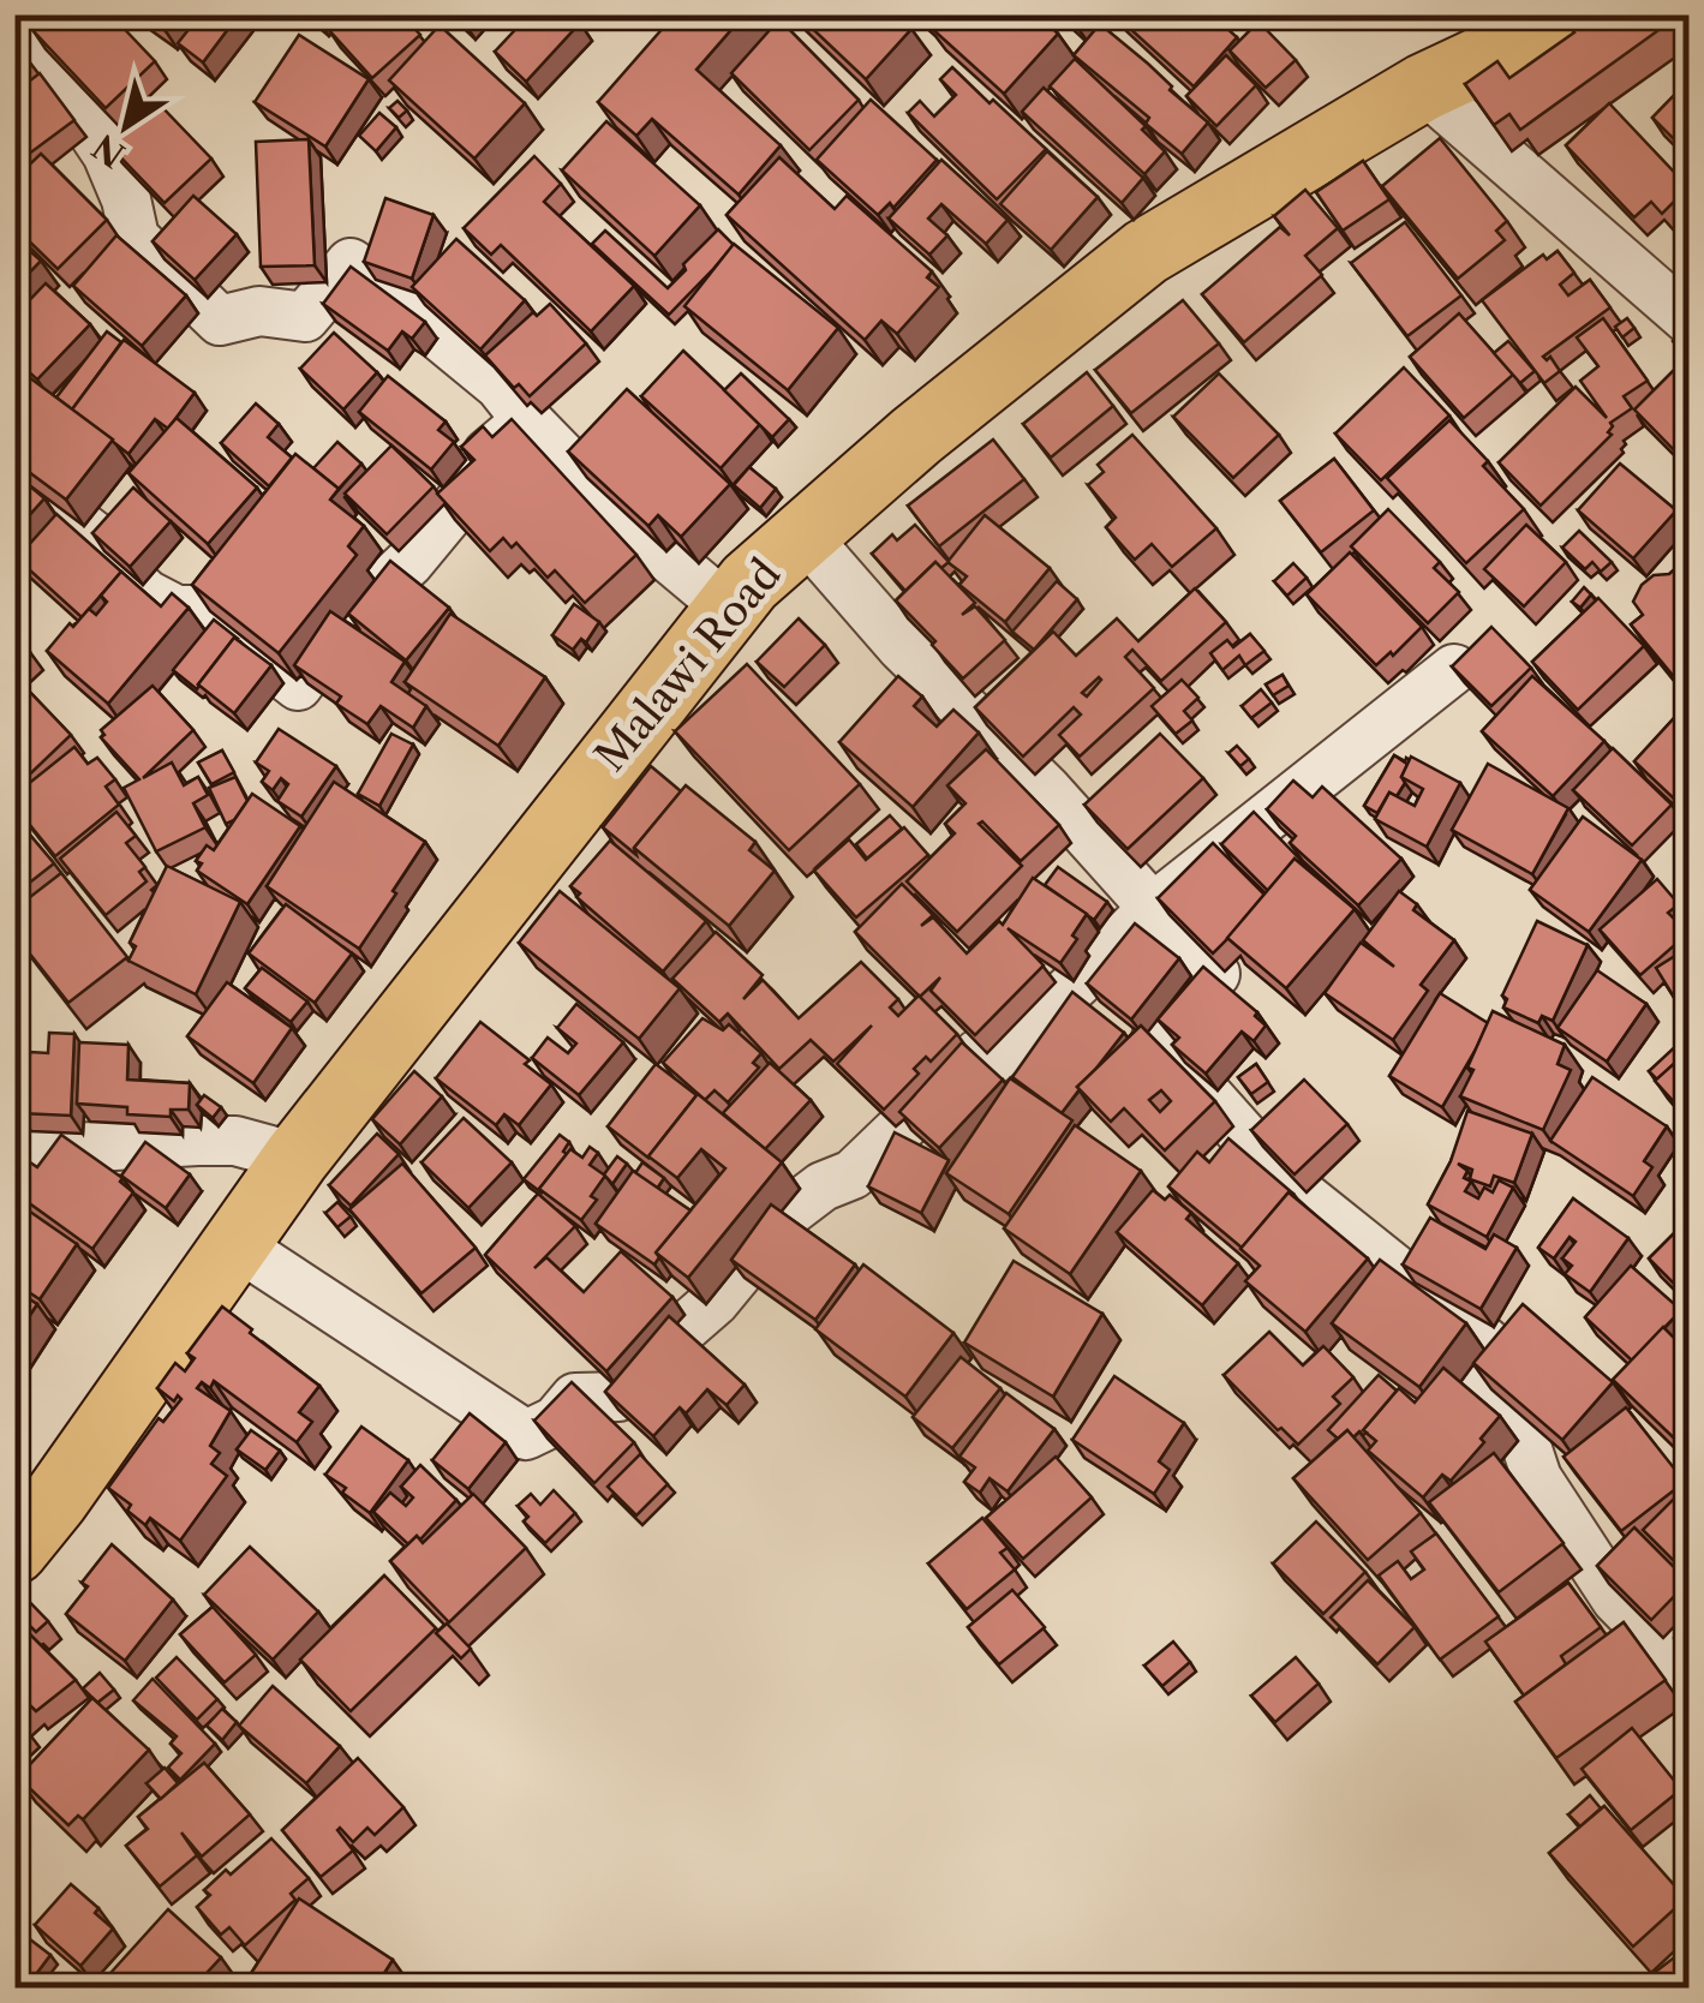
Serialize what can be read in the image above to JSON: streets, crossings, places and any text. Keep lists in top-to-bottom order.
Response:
{
  "streets": {
    "main road": ["Malawi Road"]
  },
  "north": "bottom left"
}
